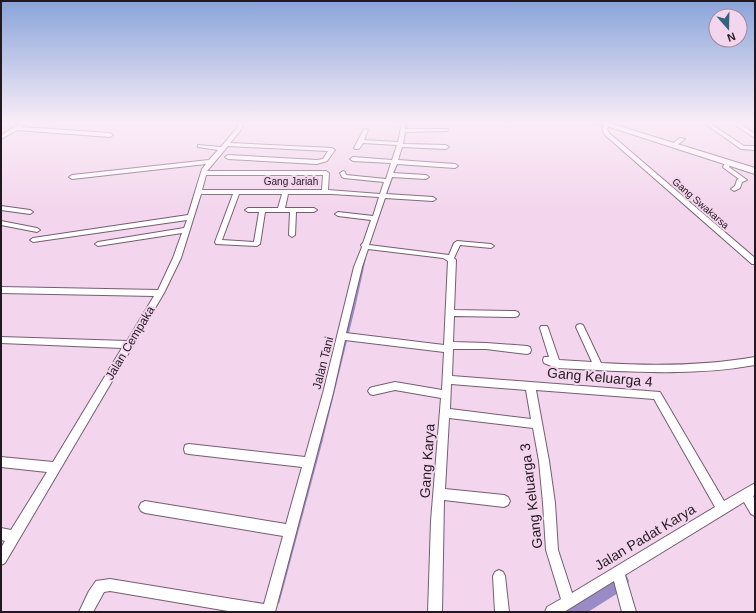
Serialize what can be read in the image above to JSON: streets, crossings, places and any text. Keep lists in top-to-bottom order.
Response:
{
  "streets": {
    "street": [
      "Gang Jariah",
      "Gang Swakarsa",
      "Jalan Cempaka",
      "Jalan Tani",
      "Gang Keluarga 4",
      "Gang Karya",
      "Gang Keluarga 3",
      "Jalan Padat Karya"
    ]
  },
  "crossings": [
    ["Gang Jariah", "Jalan Cempaka"],
    ["Gang Jariah", "Jalan Tani"],
    ["Gang Keluarga 4", "Gang Keluarga 3"],
    ["Gang Keluarga 4", "Jalan Padat Karya"],
    ["Gang Keluarga 3", "Jalan Padat Karya"]
  ],
  "north": "bottom"
}
